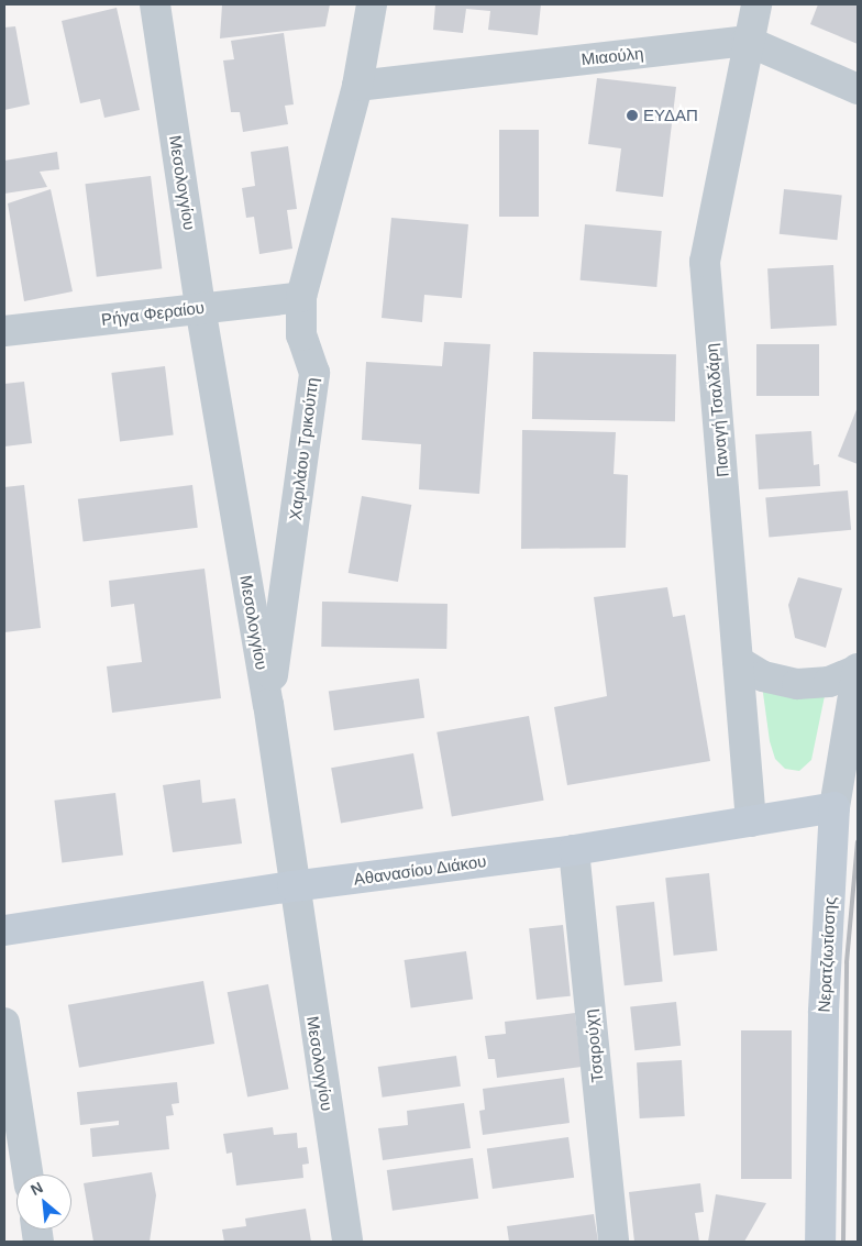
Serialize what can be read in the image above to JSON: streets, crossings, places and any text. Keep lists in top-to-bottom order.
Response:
{
  "streets": {
    "street": [
      "Μιαούλη",
      "Μεσολογγίου",
      "Ρήγα Φεραίου",
      "Παναγή Τσαλδάρη",
      "Χαριλάου Τρικούπη",
      "Αθανασίου Διάκου",
      "Νερατζιωτίσσης",
      "Τσαρούχη"
    ]
  },
  "crossings": [
    ["Μιαούλη", "Παναγή Τσαλδάρη"],
    ["Μιαούλη", "Χαριλάου Τρικούπη"],
    ["Μεσολογγίου", "Ρήγα Φεραίου"],
    ["Μεσολογγίου", "Χαριλάου Τρικούπη"],
    ["Μεσολογγίου", "Αθανασίου Διάκου"],
    ["Ρήγα Φεραίου", "Χαριλάου Τρικούπη"],
    ["Παναγή Τσαλδάρη", "Αθανασίου Διάκου"],
    ["Αθανασίου Διάκου", "Νερατζιωτίσσης"],
    ["Αθανασίου Διάκου", "Τσαρούχη"]
  ],
  "places": ["ΕΥΔΑΠ"],
  "north": "top left"
}
